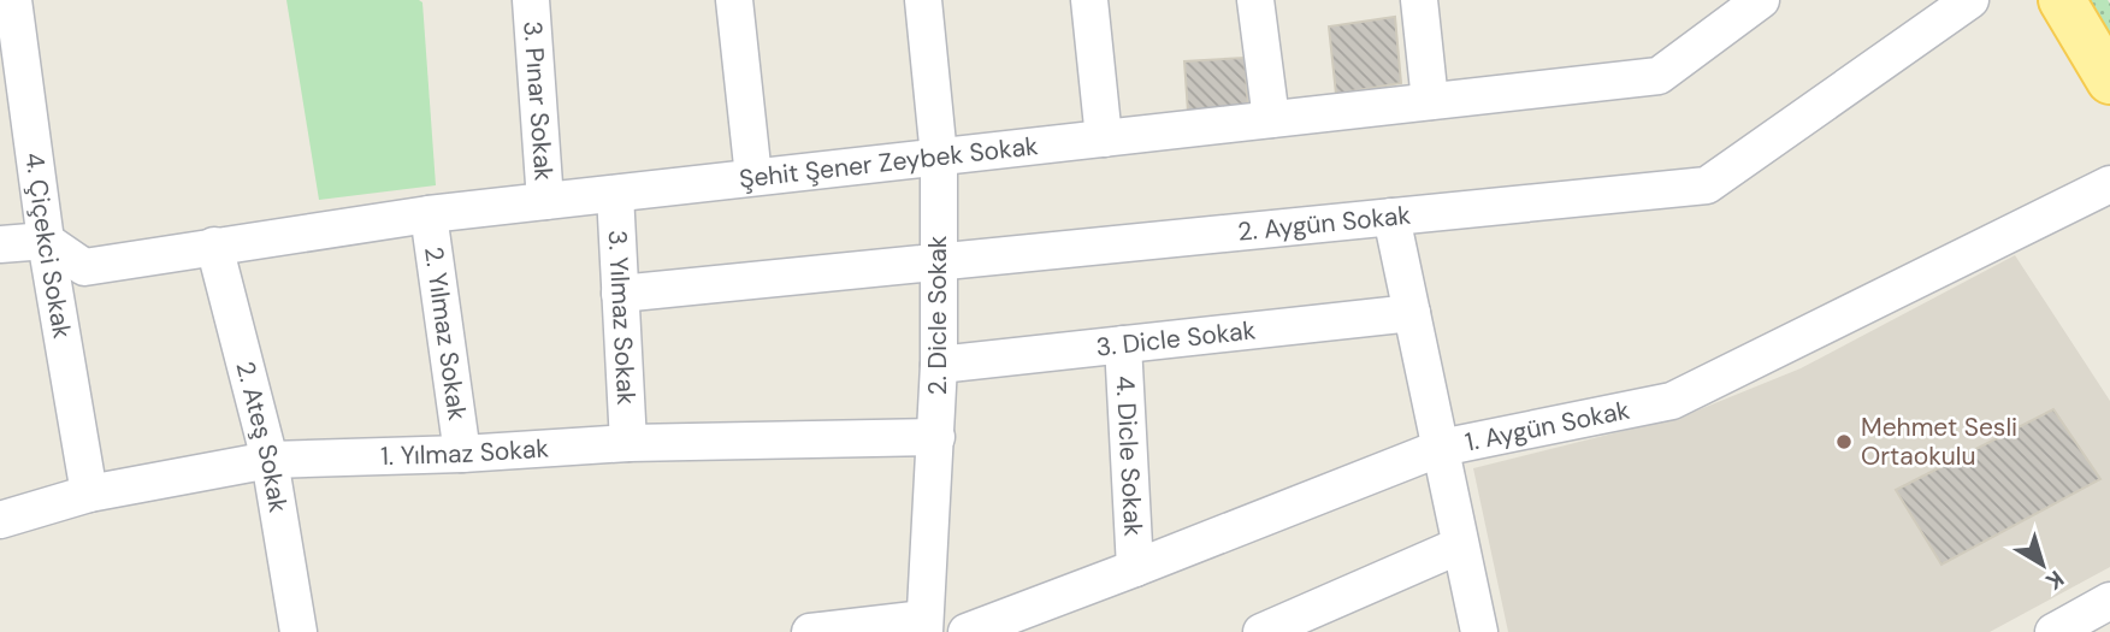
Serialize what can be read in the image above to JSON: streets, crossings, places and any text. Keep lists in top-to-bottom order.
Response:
{
  "streets": {
    "street": [
      "3. Pınar Sokak",
      "Şehit Şener Zeybek Sokak",
      "2. Aygün Sokak",
      "4. Çiçekci Sokak",
      "2. Dicle Sokak",
      "3. Yılmaz Sokak",
      "2. Yılmaz Sokak",
      "3. Dicle Sokak",
      "1. Aygün Sokak",
      "2. Ateş Sokak",
      "1. Yılmaz Sokak",
      "4. Dicle Sokak"
    ]
  },
  "crossings": [
    ["3. Pınar Sokak", "Şehit Şener Zeybek Sokak"],
    ["Şehit Şener Zeybek Sokak", "4. Çiçekci Sokak"],
    ["Şehit Şener Zeybek Sokak", "2. Dicle Sokak"],
    ["Şehit Şener Zeybek Sokak", "3. Yılmaz Sokak"],
    ["Şehit Şener Zeybek Sokak", "2. Yılmaz Sokak"],
    ["Şehit Şener Zeybek Sokak", "2. Ateş Sokak"],
    ["2. Aygün Sokak", "2. Dicle Sokak"],
    ["2. Aygün Sokak", "3. Yılmaz Sokak"],
    ["4. Çiçekci Sokak", "1. Yılmaz Sokak"],
    ["2. Dicle Sokak", "3. Dicle Sokak"],
    ["2. Dicle Sokak", "1. Yılmaz Sokak"],
    ["3. Yılmaz Sokak", "1. Yılmaz Sokak"],
    ["2. Yılmaz Sokak", "1. Yılmaz Sokak"],
    ["3. Dicle Sokak", "4. Dicle Sokak"],
    ["1. Aygün Sokak", "4. Dicle Sokak"],
    ["2. Ateş Sokak", "1. Yılmaz Sokak"]
  ],
  "places": ["Mehmet Sesli Ortaokulu"],
  "north": "bottom right"
}
